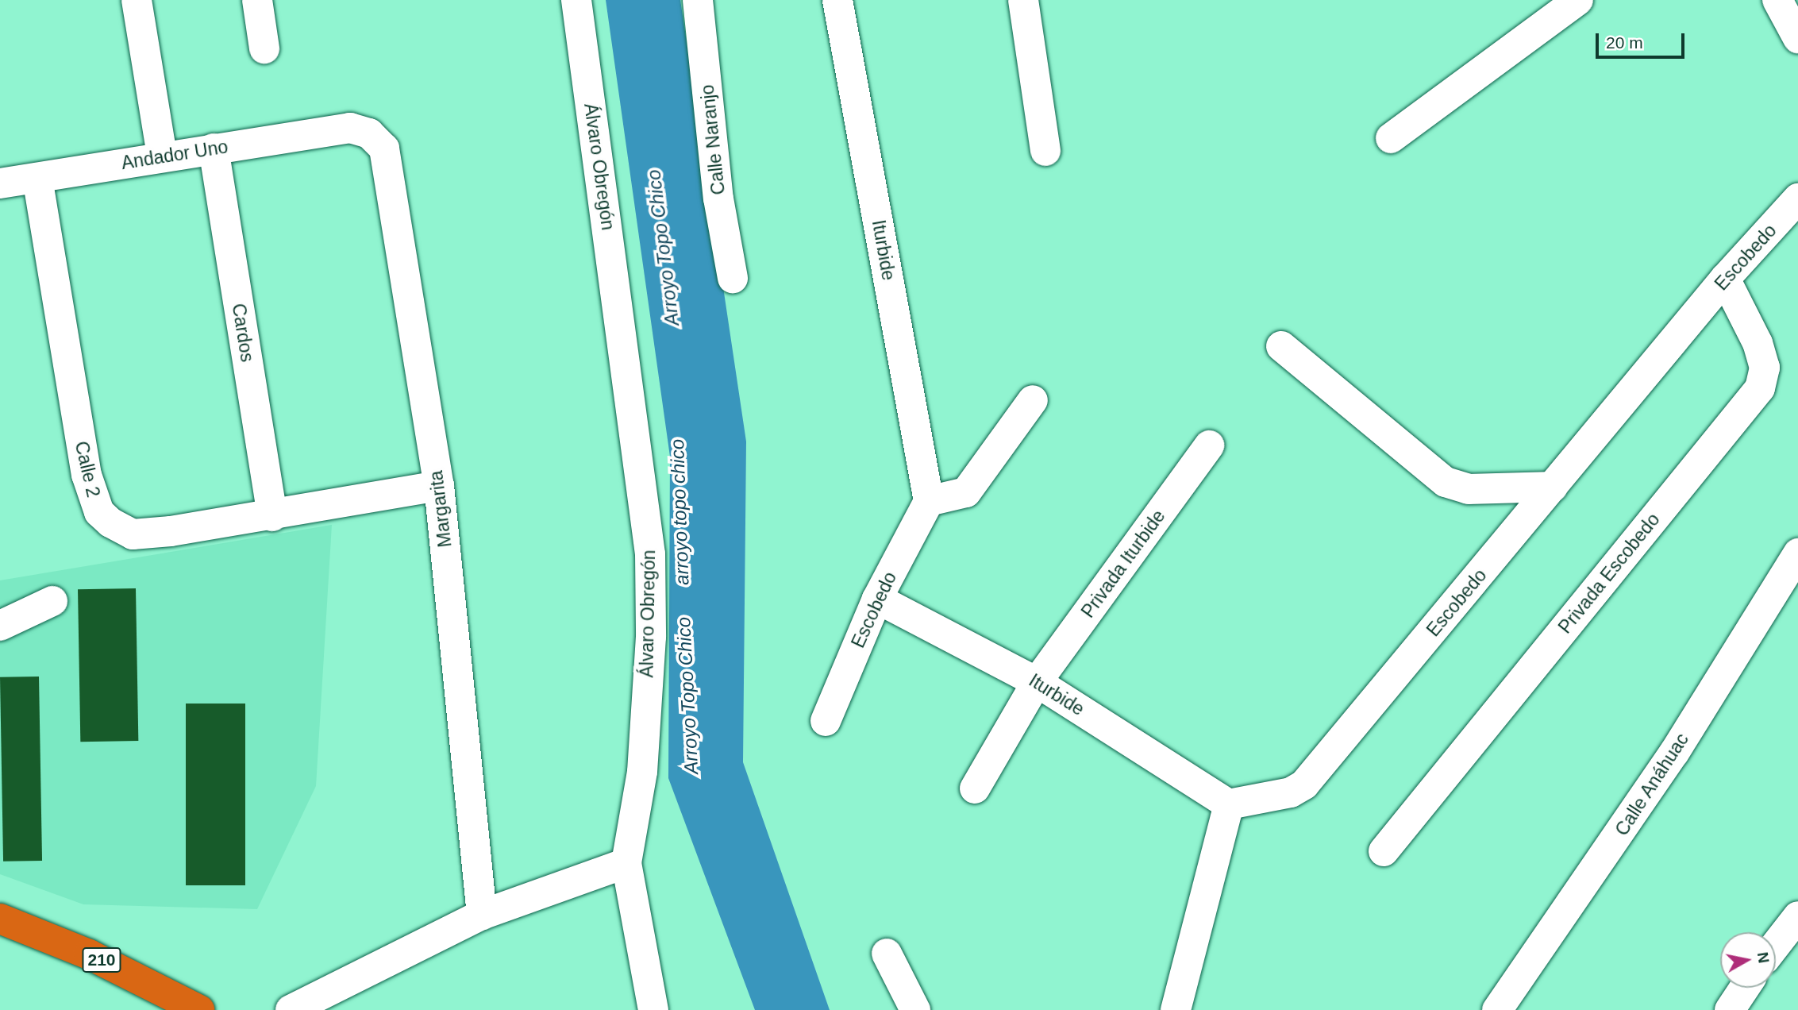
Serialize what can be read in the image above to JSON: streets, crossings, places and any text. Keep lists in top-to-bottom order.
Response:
{
  "streets": {
    "highway": ["210"],
    "street": [
      "Calle Naranjo",
      "Andador Uno",
      "Álvaro Obregón",
      "Iturbide",
      "Escobedo",
      "Cardos",
      "Calle 2",
      "Margarita",
      "Privada Iturbide",
      "Privada Escobedo",
      "Calle Anáhuac"
    ]
  },
  "crossings": [
    ["Andador Uno", "Cardos"],
    ["Andador Uno", "Calle 2"],
    ["Andador Uno", "Margarita"],
    ["Iturbide", "Escobedo"],
    ["Iturbide", "Privada Iturbide"],
    ["Escobedo", "Privada Escobedo"],
    ["Cardos", "Calle 2"],
    ["Calle 2", "Margarita"]
  ],
  "water": ["Arroyo Topo Chico", "arroyo topo chico"],
  "scale_bar": "20 m",
  "north": "right"
}
